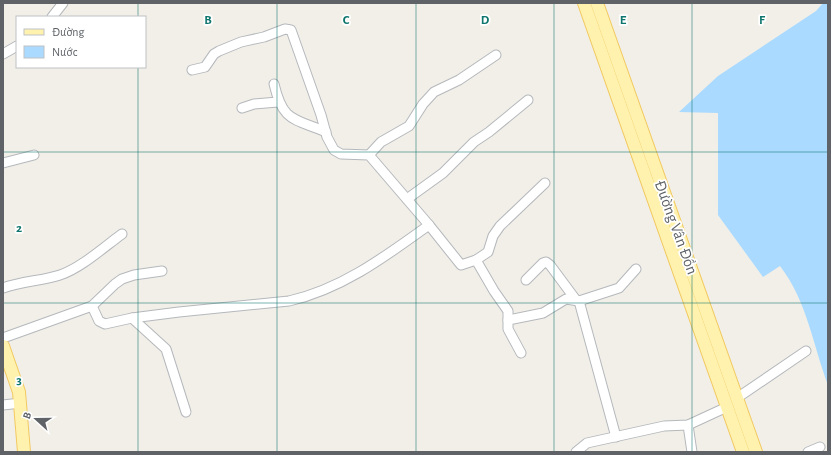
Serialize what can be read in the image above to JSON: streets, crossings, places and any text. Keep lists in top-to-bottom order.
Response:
{
  "streets": {
    "main road": ["Đường Vân Đồn"]
  },
  "legend": ["Đường", "Nước"],
  "north": "left",
  "grid": {
    "columns": [
      "B",
      "C",
      "D",
      "E",
      "F"
    ],
    "rows": ["2", "3"]
  }
}
